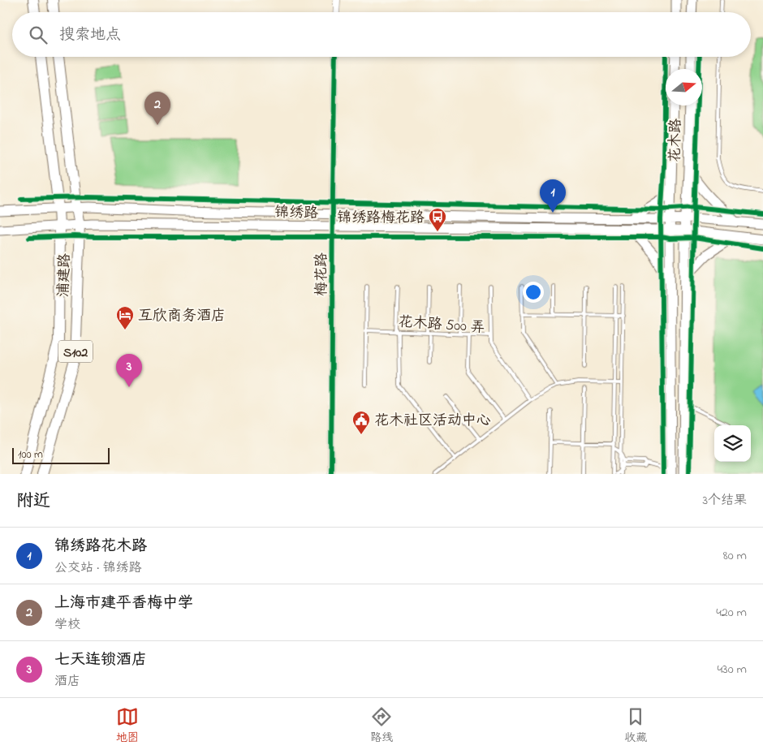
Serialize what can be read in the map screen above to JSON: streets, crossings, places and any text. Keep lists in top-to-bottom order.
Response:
{
  "streets": {
    "main road": [
      "花木路",
      "锦绣路",
      "浦建路",
      "S102"
    ],
    "street": ["梅花路"],
    "lane": ["花木路 500 弄"]
  },
  "crossings": [
    ["花木路", "锦绣路"],
    ["锦绣路", "梅花路"],
    ["锦绣路", "浦建路"]
  ],
  "places": {
    "bus stop": ["锦绣路梅花路"],
    "hotel": ["互欣商务酒店"],
    "public building": ["花木社区活动中心"]
  },
  "scale_bar": "100 m",
  "north": "right",
  "page": {
    "search": "搜索地点",
    "pins": ["2", "1", "3"],
    "scale": "100 m",
    "heading": ["附近", "3个结果"],
    "list": [
      {
        "mark": "1",
        "name": "锦绣路花木路",
        "note": "公交站 · 锦绣路",
        "value": "80 m"
      },
      {
        "mark": "2",
        "name": "上海市建平香梅中学",
        "note": "学校",
        "value": "420 m"
      },
      {
        "mark": "3",
        "name": "七天连锁酒店",
        "note": "酒店",
        "value": "430 m"
      }
    ],
    "nav": ["地图", "路线", "收藏"]
  }
}
